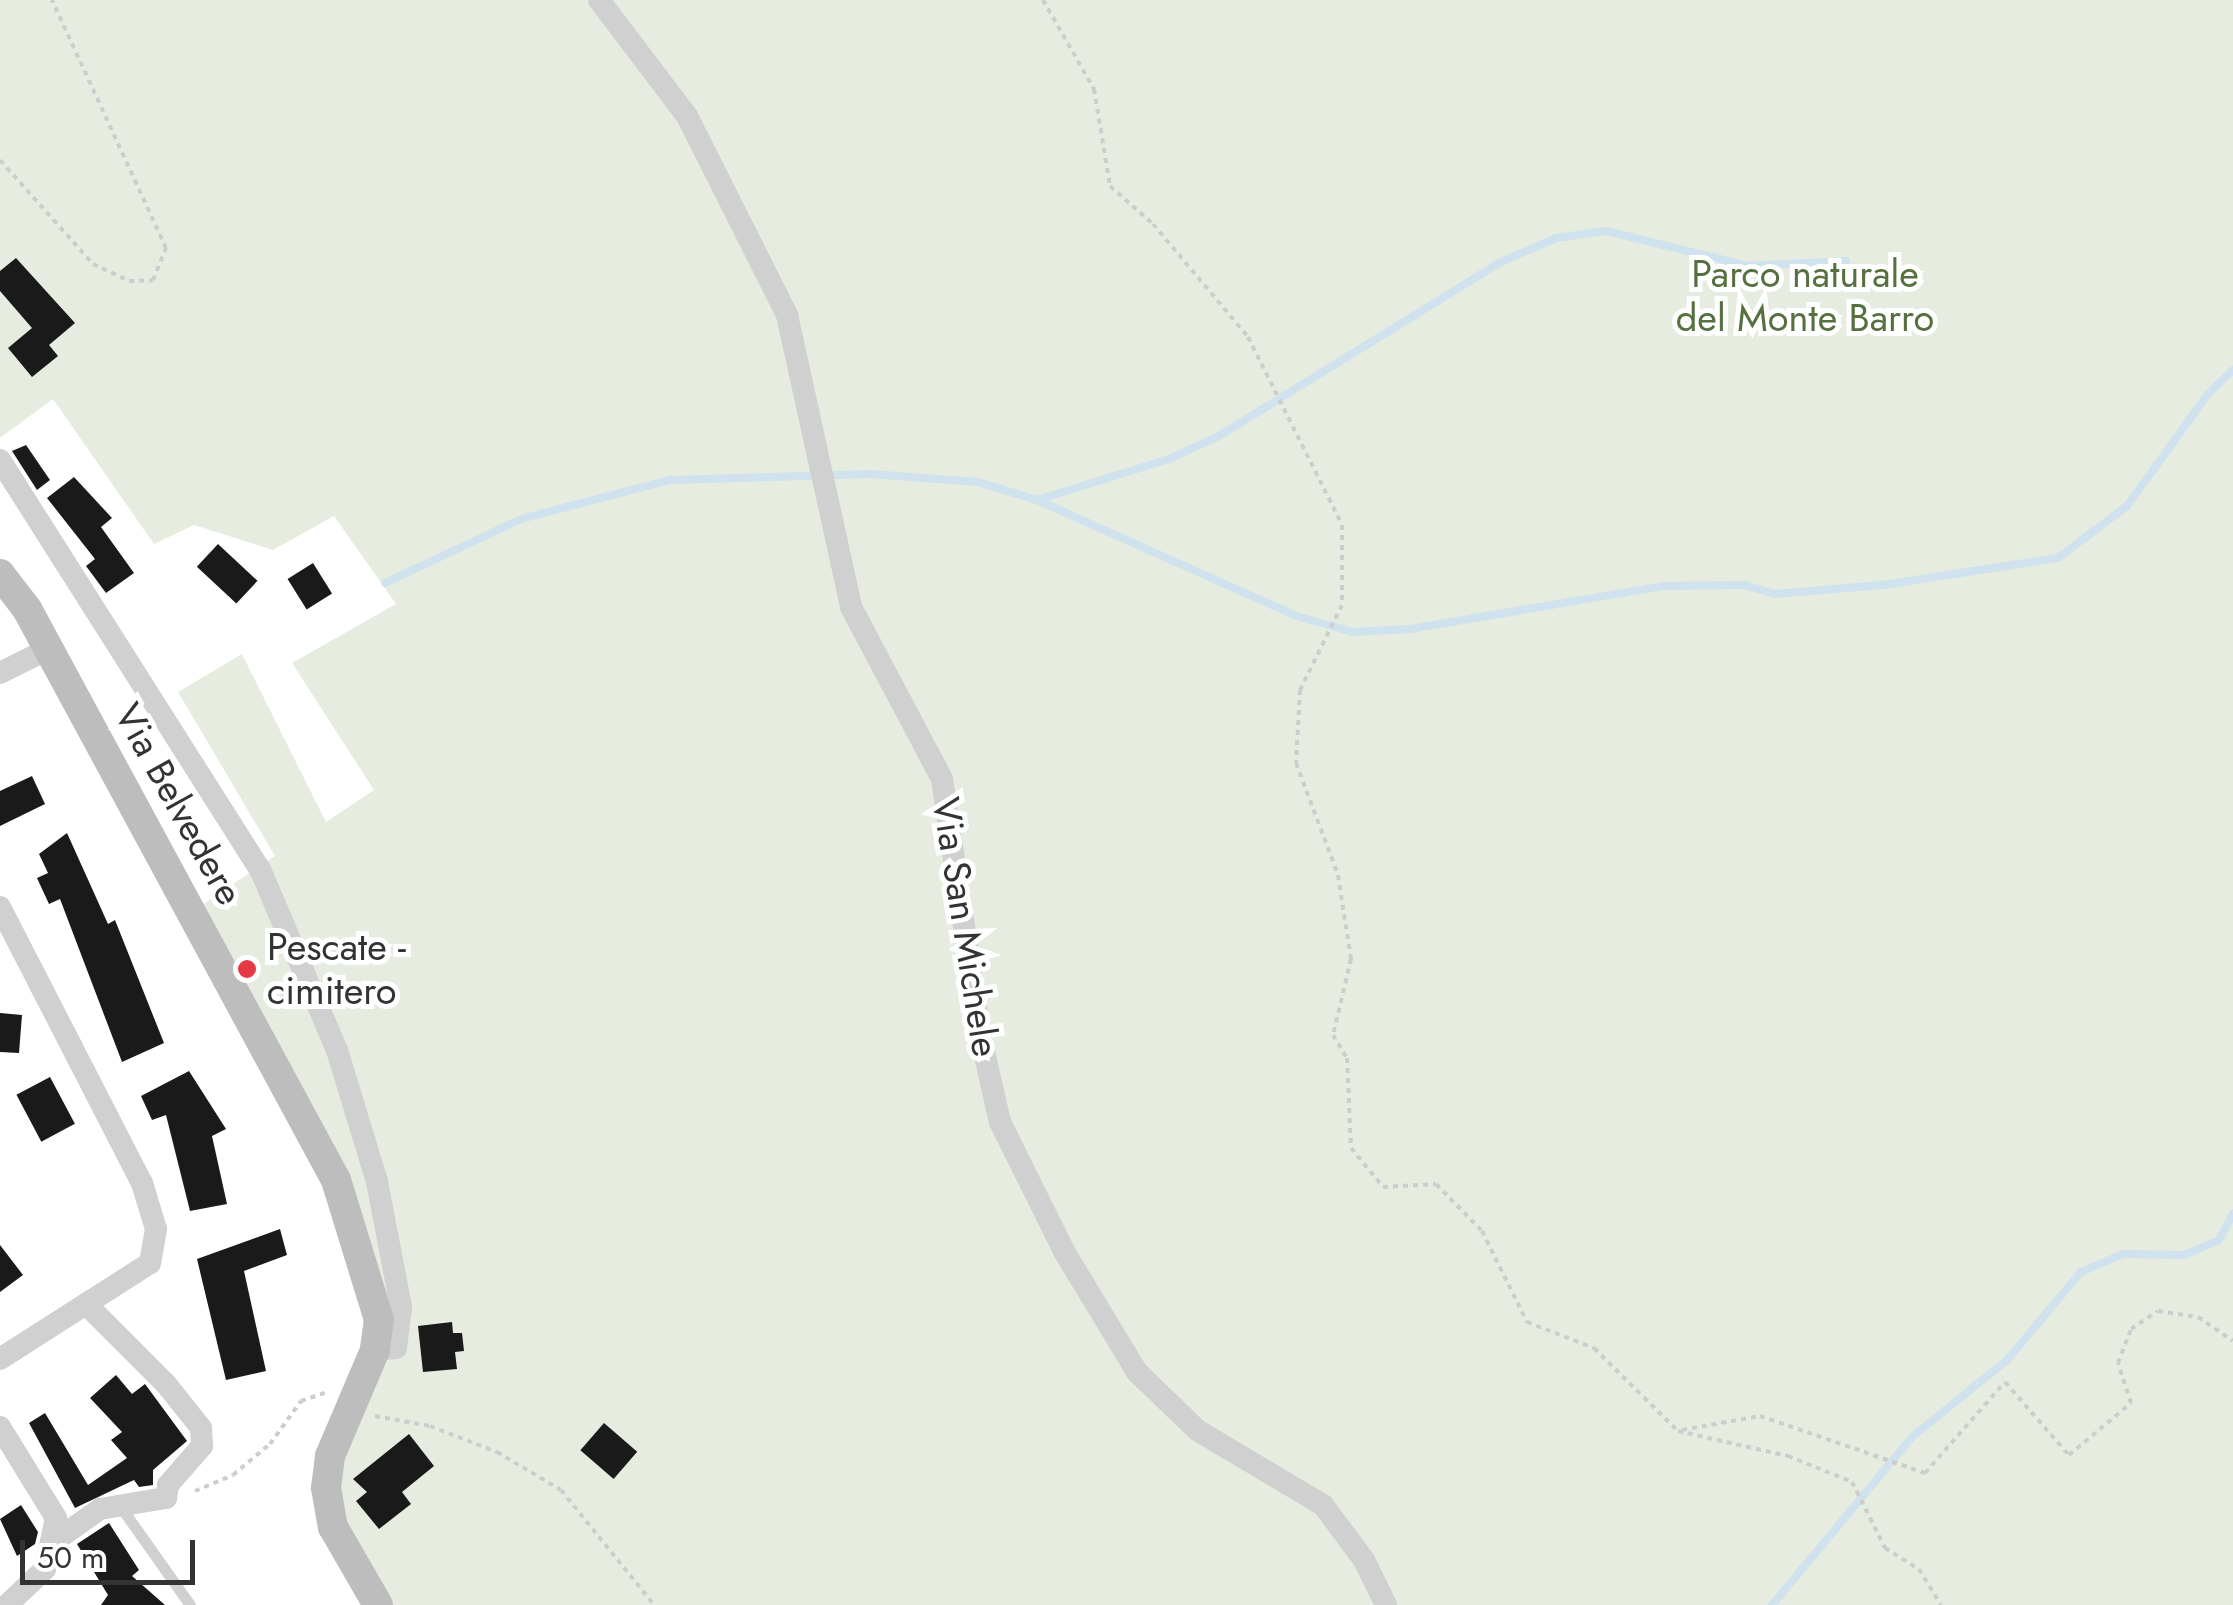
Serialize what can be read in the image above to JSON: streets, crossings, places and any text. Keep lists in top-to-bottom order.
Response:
{
  "streets": {
    "main road": ["Via Belvedere"],
    "street": ["Via San Michele"]
  },
  "parks": ["Parco naturale del Monte Barro"],
  "places": ["Pescate - cimitero"],
  "scale_bar": "50 m"
}
